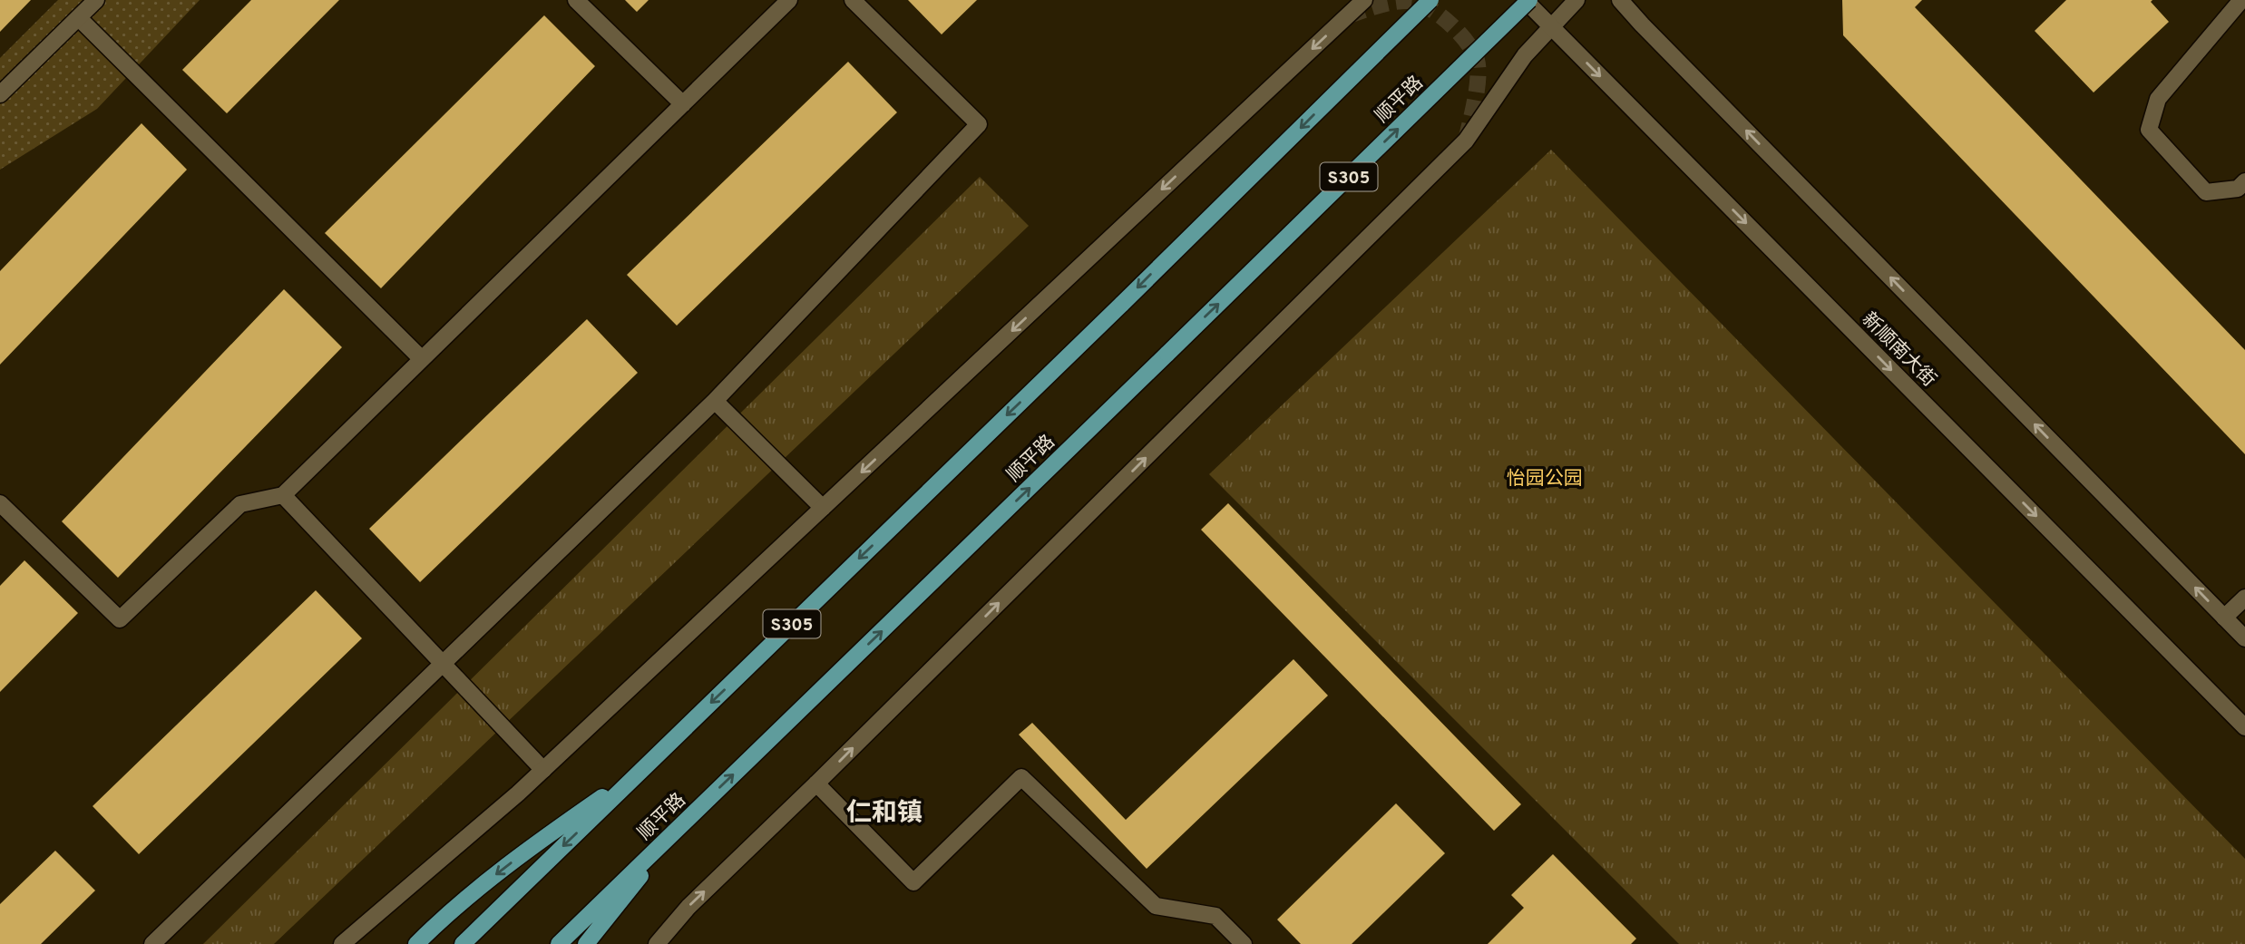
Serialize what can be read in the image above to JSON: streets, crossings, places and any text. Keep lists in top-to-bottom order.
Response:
{
  "streets": {
    "main road": ["顺平路", "S305"],
    "street": ["新顺南大街"]
  },
  "crossings": [
    ["顺平路", "新顺南大街"]
  ],
  "districts": ["仁和镇"],
  "parks": ["怡园公园"]
}
